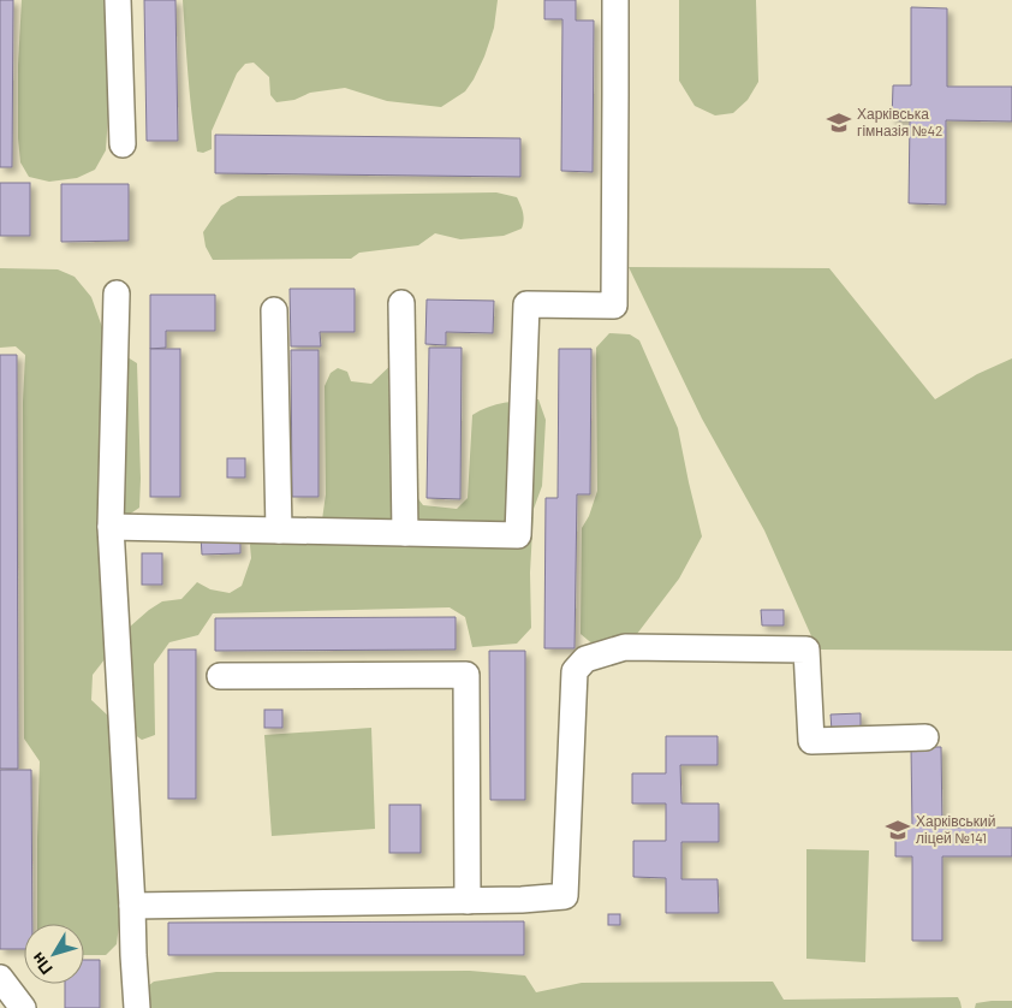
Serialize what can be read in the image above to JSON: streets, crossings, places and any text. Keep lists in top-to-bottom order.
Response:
{
  "places": {
    "school or university": ["Харківська гімназія №42", "Харківський ліцей №141"]
  },
  "north": "bottom left"
}
